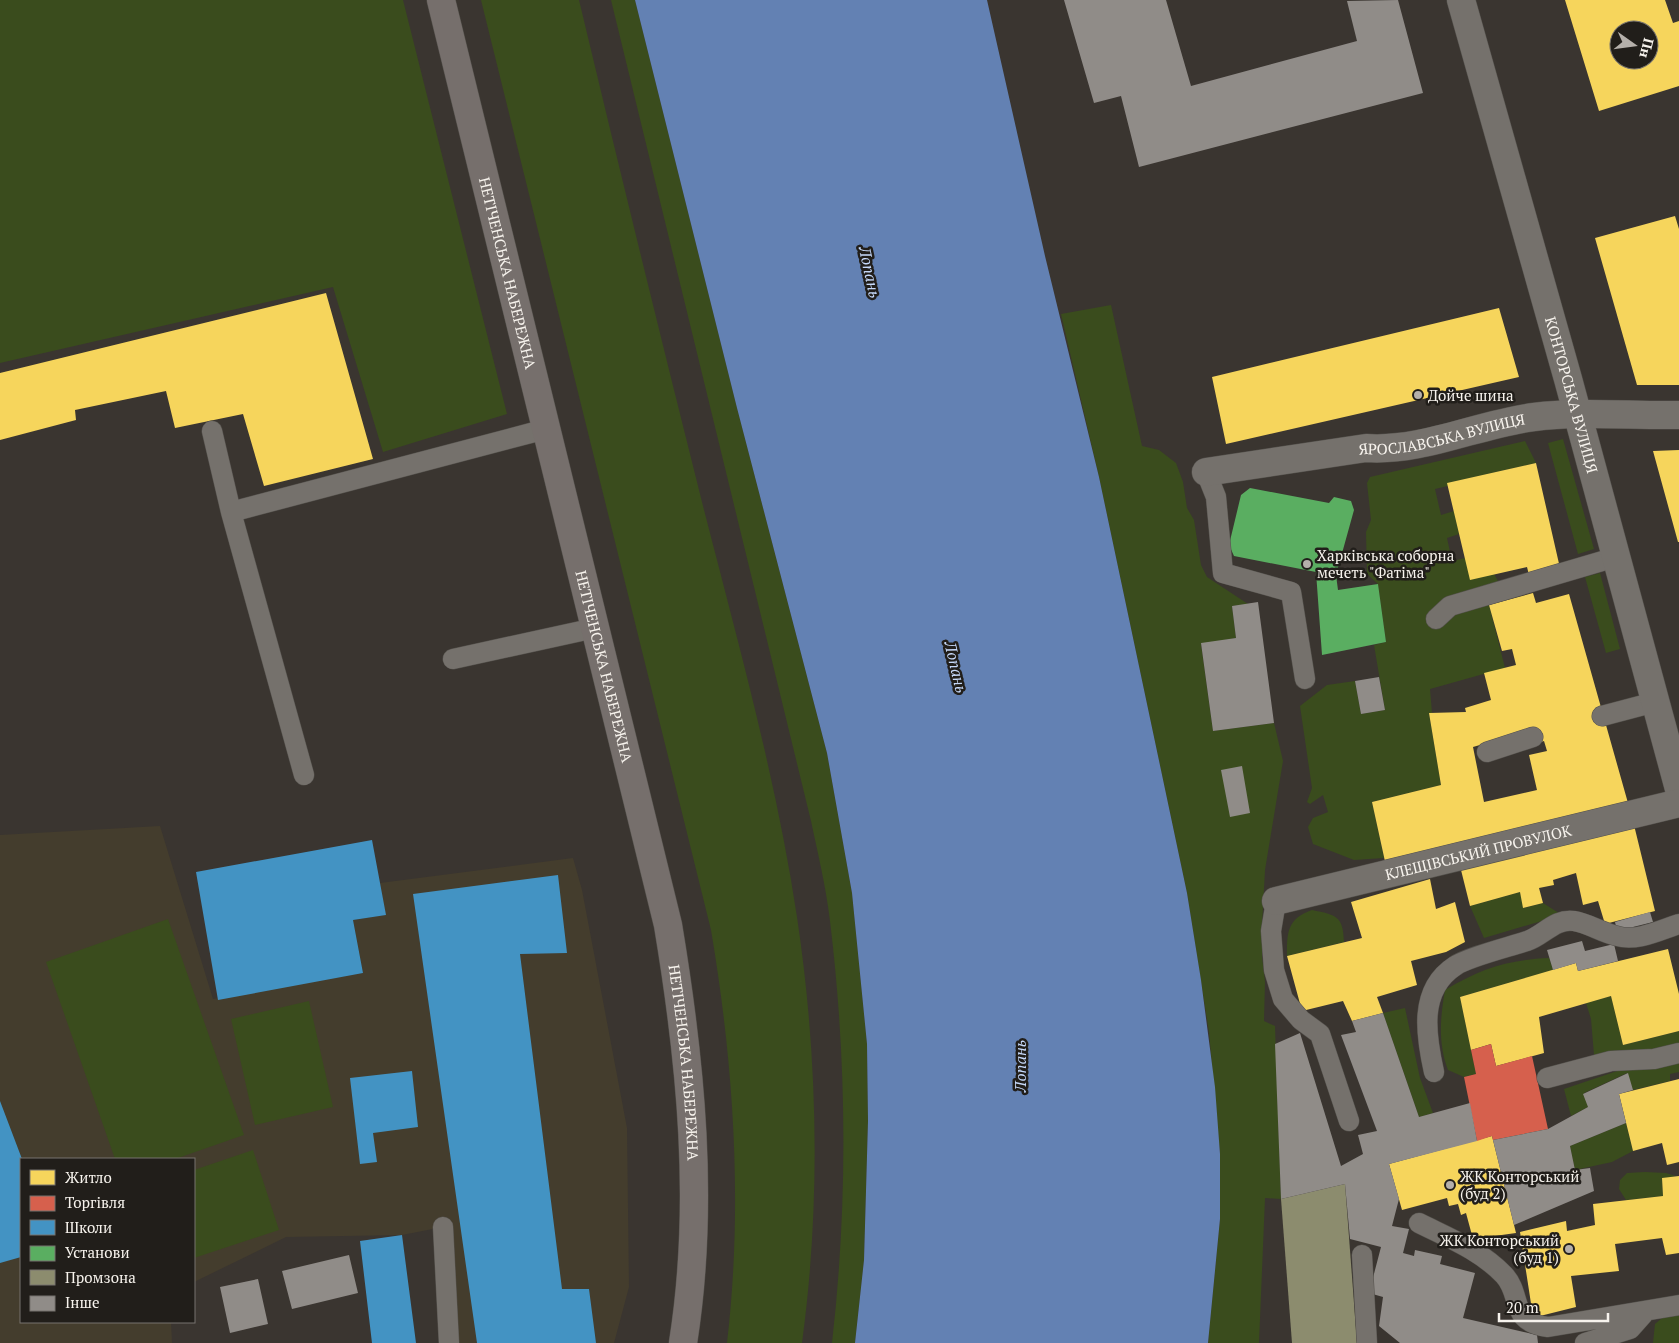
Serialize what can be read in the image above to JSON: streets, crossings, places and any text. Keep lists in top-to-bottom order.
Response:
{
  "streets": {
    "main road": ["НЕТІЧЕНСЬКА НАБЕРЕЖНА"],
    "street": ["КОНТОРСЬКА ВУЛИЦЯ", "ЯРОСЛАВСЬКА ВУЛИЦЯ", "КЛЕЩІВСЬКИЙ ПРОВУЛОК"]
  },
  "crossings": [
    ["КОНТОРСЬКА ВУЛИЦЯ", "ЯРОСЛАВСЬКА ВУЛИЦЯ"]
  ],
  "water": ["Лопань"],
  "places": [
    "Дойче шина",
    "Харківська соборна мечеть \"Фатіма\"",
    "ЖК Конторський (буд 2)",
    "ЖК Конторський (буд 1)"
  ],
  "legend": [
    "Житло",
    "Торгівля",
    "Школи",
    "Установи",
    "Промзона",
    "Інше"
  ],
  "scale_bar": "20 m",
  "north": "right"
}
